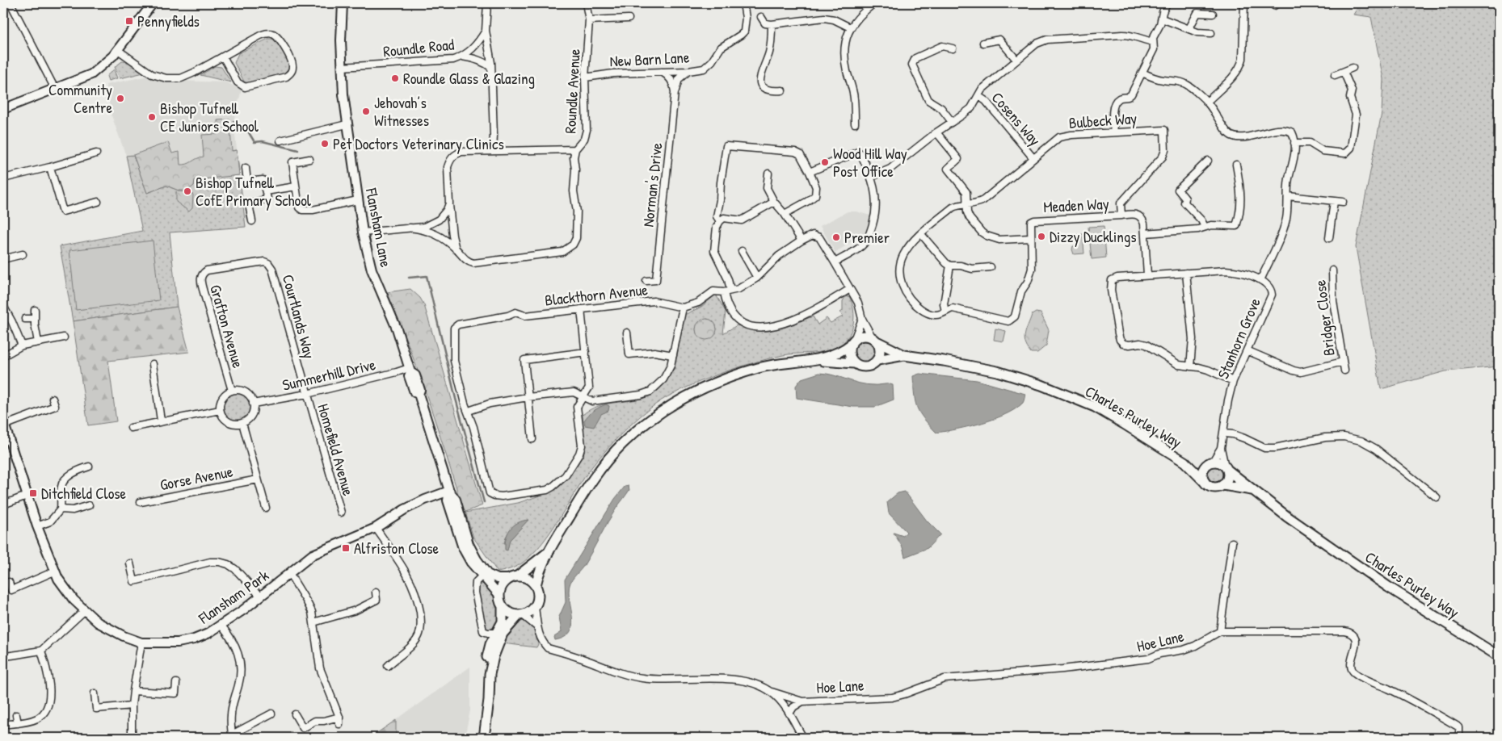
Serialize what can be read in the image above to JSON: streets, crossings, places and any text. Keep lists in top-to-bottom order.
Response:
{
  "streets": {
    "main road": ["Flansham Lane", "Charles Purley Way", "Flansham Park"],
    "street": [
      "Roundle Road",
      "New Barn Lane",
      "Roundle Avenue",
      "Cosens Way",
      "Bulbeck Way",
      "Norman's Drive",
      "Meaden Way",
      "Blackthorn Avenue",
      "Courtlands Way",
      "Bridger Close",
      "Grafton Avenue",
      "Stanhorn Grove",
      "Summerhill Drive",
      "Homefield Avenue",
      "Gorse Avenue",
      "Hoe Lane"
    ]
  },
  "crossings": [
    ["Roundle Road", "Flansham Lane"],
    ["New Barn Lane", "Roundle Avenue"],
    ["New Barn Lane", "Norman's Drive"],
    ["Cosens Way", "Bulbeck Way"],
    ["Bulbeck Way", "Meaden Way"],
    ["Meaden Way", "Stanhorn Grove"],
    ["Flansham Lane", "Summerhill Drive"],
    ["Flansham Lane", "Flansham Park"],
    ["Flansham Lane", "Hoe Lane"],
    ["Courtlands Way", "Grafton Avenue"],
    ["Courtlands Way", "Summerhill Drive"],
    ["Courtlands Way", "Homefield Avenue"],
    ["Bridger Close", "Stanhorn Grove"],
    ["Grafton Avenue", "Summerhill Drive"],
    ["Stanhorn Grove", "Charles Purley Way"],
    ["Summerhill Drive", "Homefield Avenue"]
  ],
  "places": {
    "transit": ["Pennyfields", "Ditchfield Close", "Alfriston Close"],
    "other": [
      "Roundle Glass & Glazing",
      "Community Centre",
      "Jehovah’s Witnesses",
      "Bishop Tufnell CE Juniors School",
      "Pet Doctors Veterinary Clinics",
      "Wood Hill Way Post Office",
      "Bishop Tufnell CofE Primary School",
      "Dizzy Ducklings",
      "Premier"
    ]
  }
}
